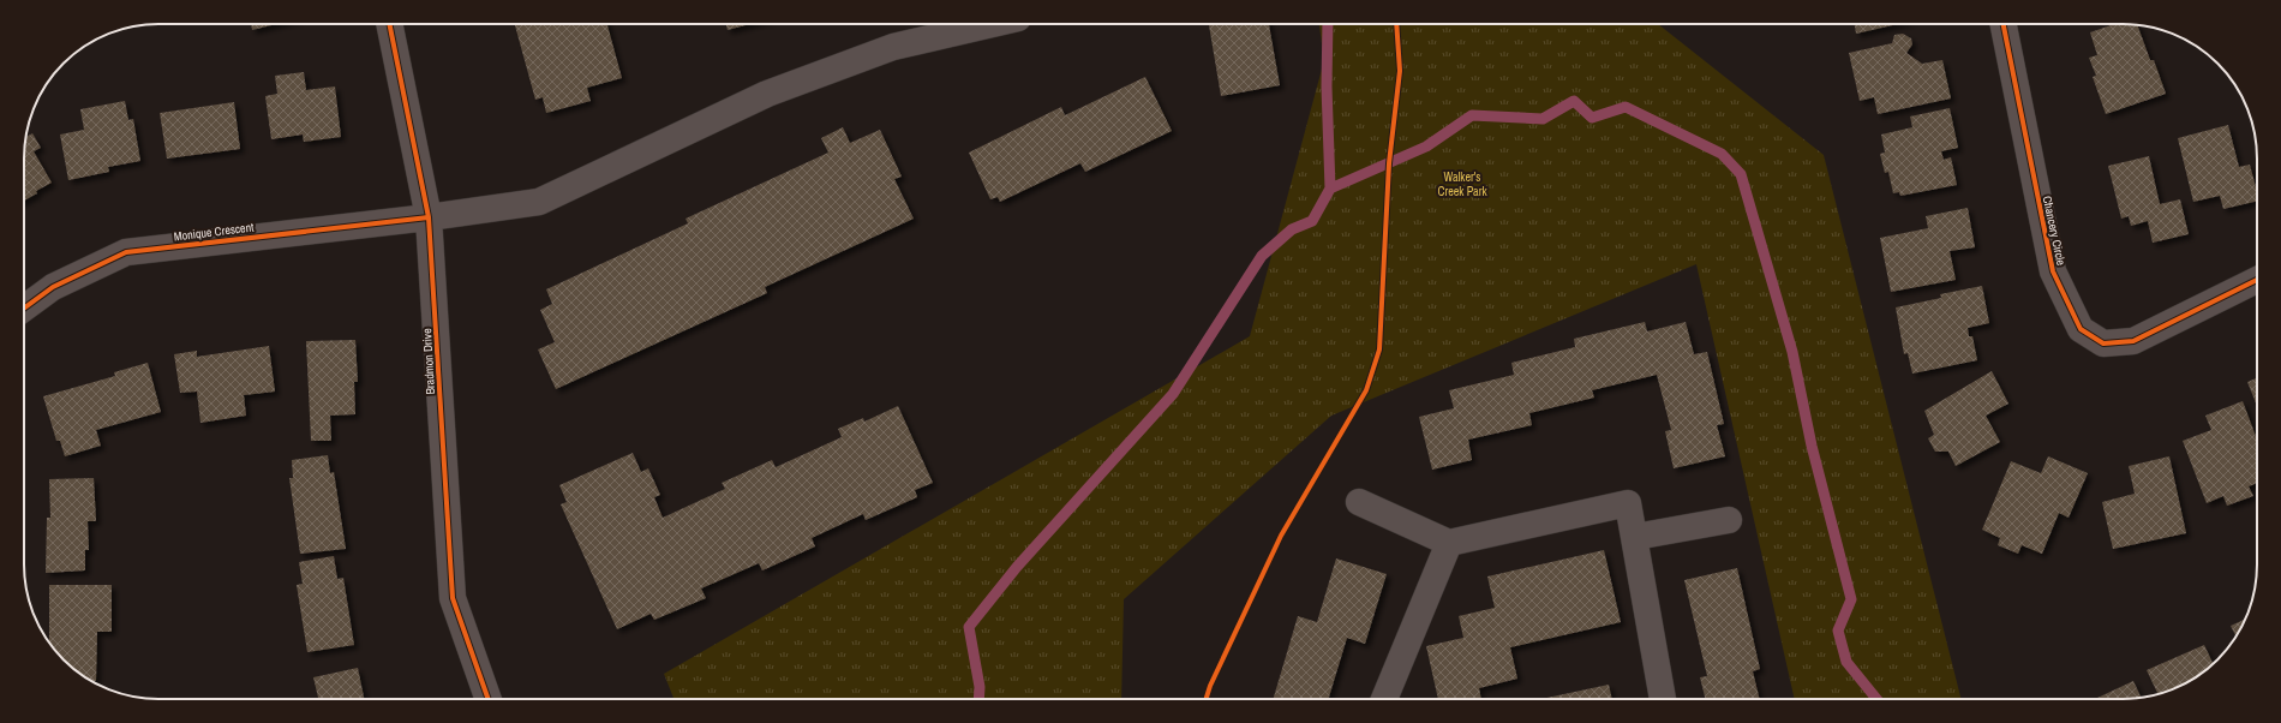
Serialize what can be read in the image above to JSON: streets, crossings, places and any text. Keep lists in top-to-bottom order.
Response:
{
  "streets": {
    "street": ["Chancery Circle", "Monique Crescent", "Bradmon Drive"]
  },
  "crossings": [
    ["Monique Crescent", "Bradmon Drive"]
  ],
  "parks": ["Walker's Creek Park"]
}
